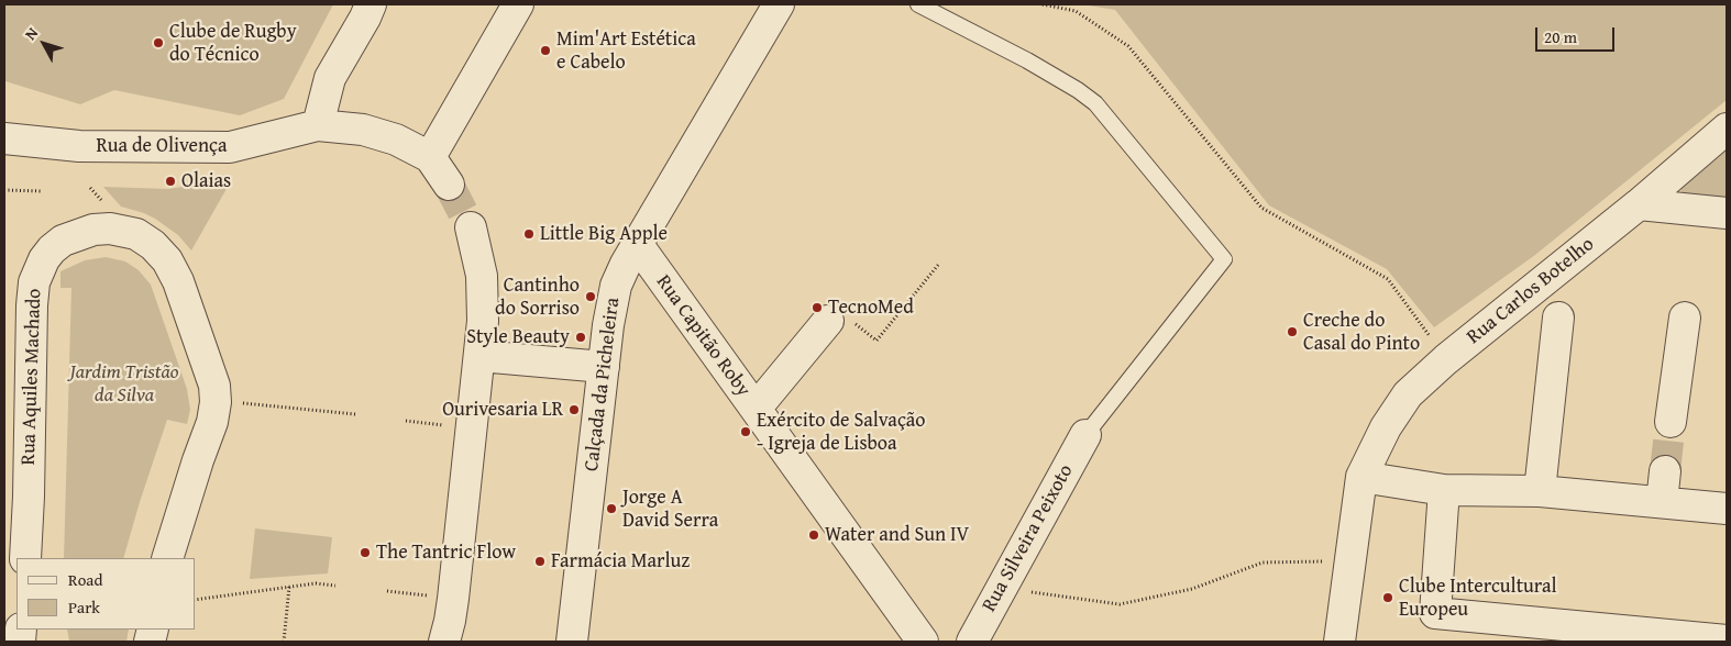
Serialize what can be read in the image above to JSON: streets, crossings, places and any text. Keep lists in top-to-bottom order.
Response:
{
  "streets": {
    "street": [
      "Rua de Olivença",
      "Rua Carlos Botelho",
      "Rua Capitão Roby",
      "Rua Aquiles Machado",
      "Calçada da Picheleira",
      "Rua Silveira Peixoto"
    ]
  },
  "crossings": [
    ["Rua Capitão Roby", "Calçada da Picheleira"]
  ],
  "parks": ["Jardim Tristão da Silva"],
  "places": [
    "Clube de Rugby do Técnico",
    "Mim'Art Estética e Cabelo",
    "Olaias",
    "Little Big Apple",
    "Cantinho do Sorriso",
    "TecnoMed",
    "Creche do Casal do Pinto",
    "Style Beauty",
    "Ourivesaria LR",
    "Exército de Salvação - Igreja de Lisboa",
    "Jorge A David Serra",
    "Water and Sun IV",
    "The Tantric Flow",
    "Farmácia Marluz",
    "Clube Intercultural Europeu"
  ],
  "legend": ["Road", "Park"],
  "scale_bar": "20 m",
  "north": "top left"
}
